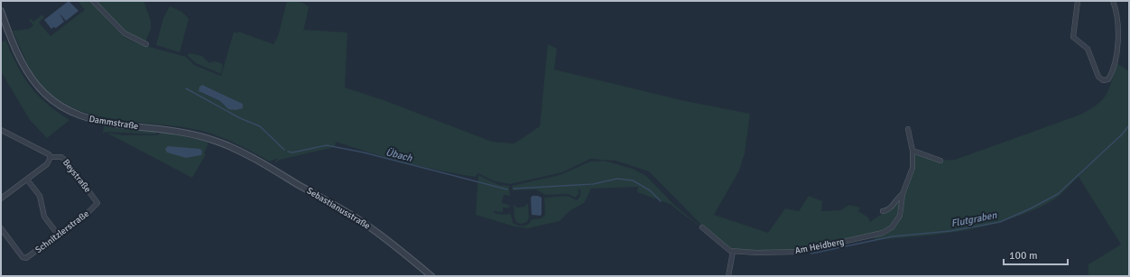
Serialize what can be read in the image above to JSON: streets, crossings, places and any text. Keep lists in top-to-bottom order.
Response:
{
  "streets": {
    "street": [
      "Dammstraße",
      "Beystraße",
      "Sebastianusstraße",
      "Schnitzlerstraße",
      "Am Heidberg"
    ]
  },
  "crossings": [
    ["Dammstraße", "Sebastianusstraße"],
    ["Beystraße", "Schnitzlerstraße"]
  ],
  "water": ["Übach", "Flutgraben"],
  "scale_bar": "100 m"
}
